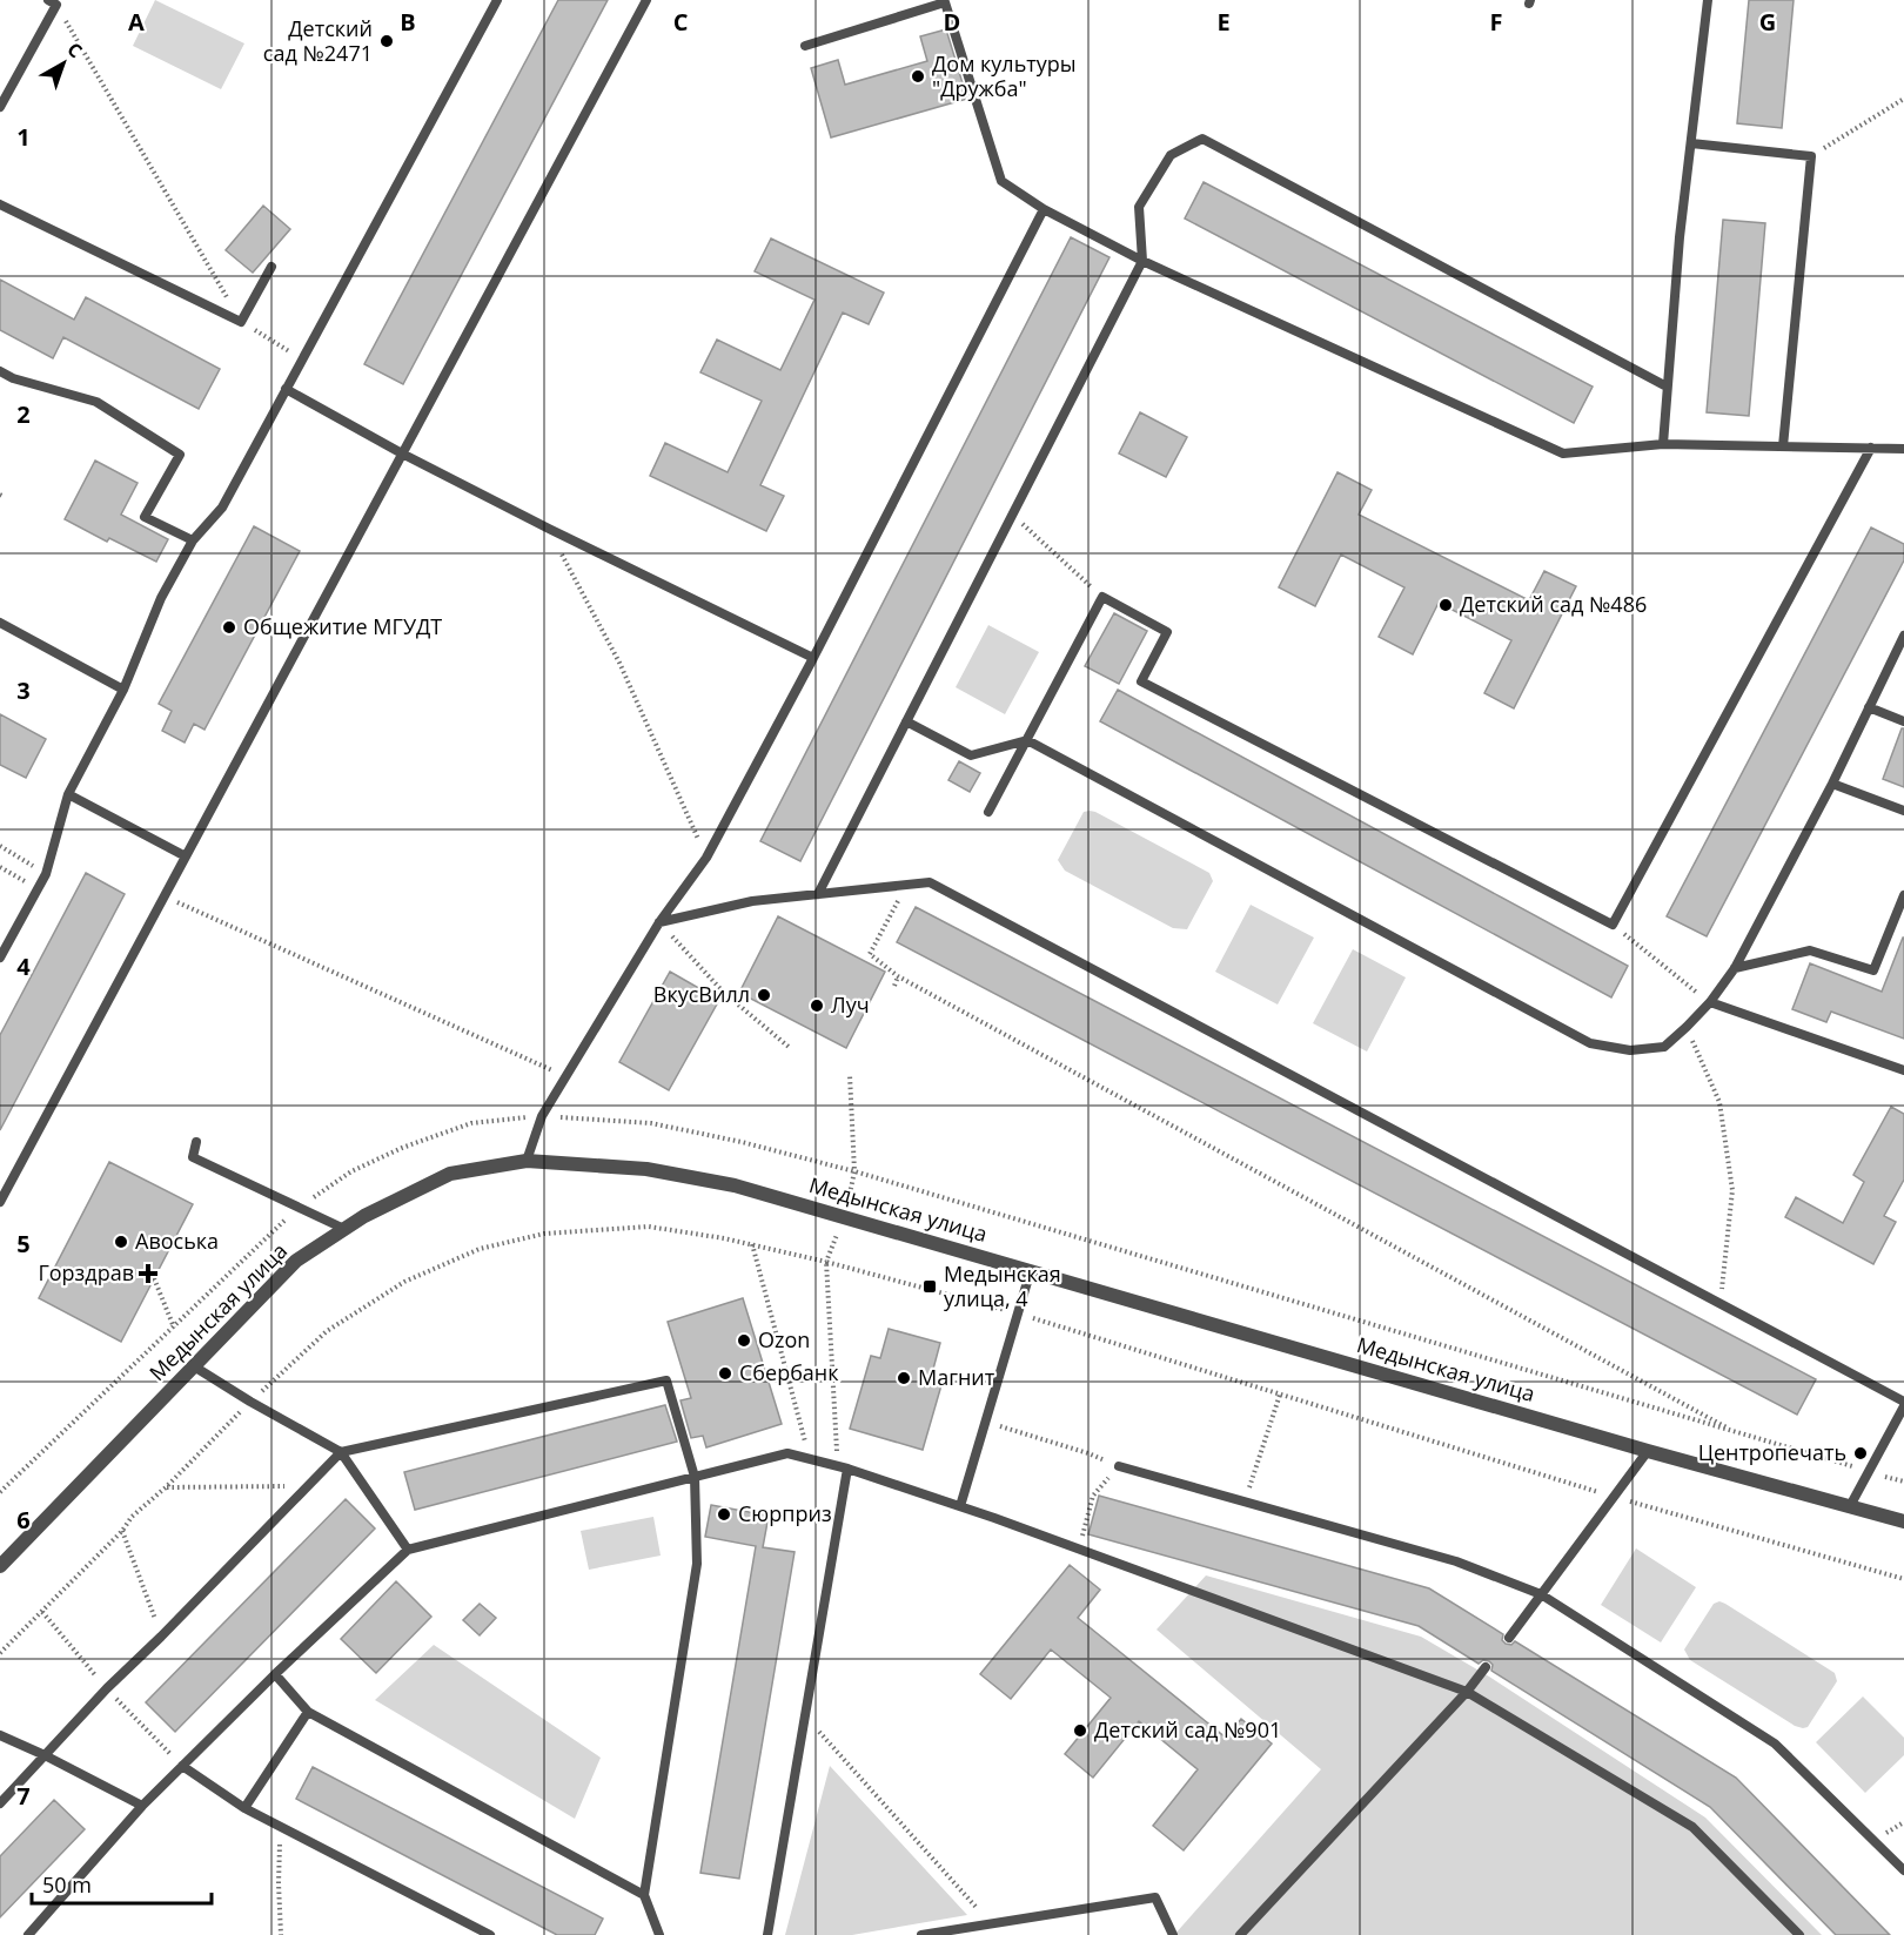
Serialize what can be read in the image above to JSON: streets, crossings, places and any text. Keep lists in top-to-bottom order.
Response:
{
  "streets": {
    "street": ["Медынская улица"]
  },
  "places": {
    "other": [
      "Детский сад №2471",
      "Дом культуры \"Дружба\"",
      "Детский сад №486",
      "Общежитие МГУДТ",
      "ВкусВилл",
      "Луч",
      "Авоська",
      "Ozon",
      "Сбербанк",
      "Магнит",
      "Центропечать",
      "Сюрприз",
      "Детский сад №901"
    ],
    "health": ["Горздрав"],
    "transit": ["Медынская улица, 4"]
  },
  "scale_bar": "50 m",
  "north": "top right",
  "grid": {
    "columns": [
      "A",
      "B",
      "C",
      "D",
      "E",
      "F",
      "G"
    ],
    "rows": [
      "1",
      "2",
      "3",
      "4",
      "5",
      "6",
      "7"
    ]
  }
}
